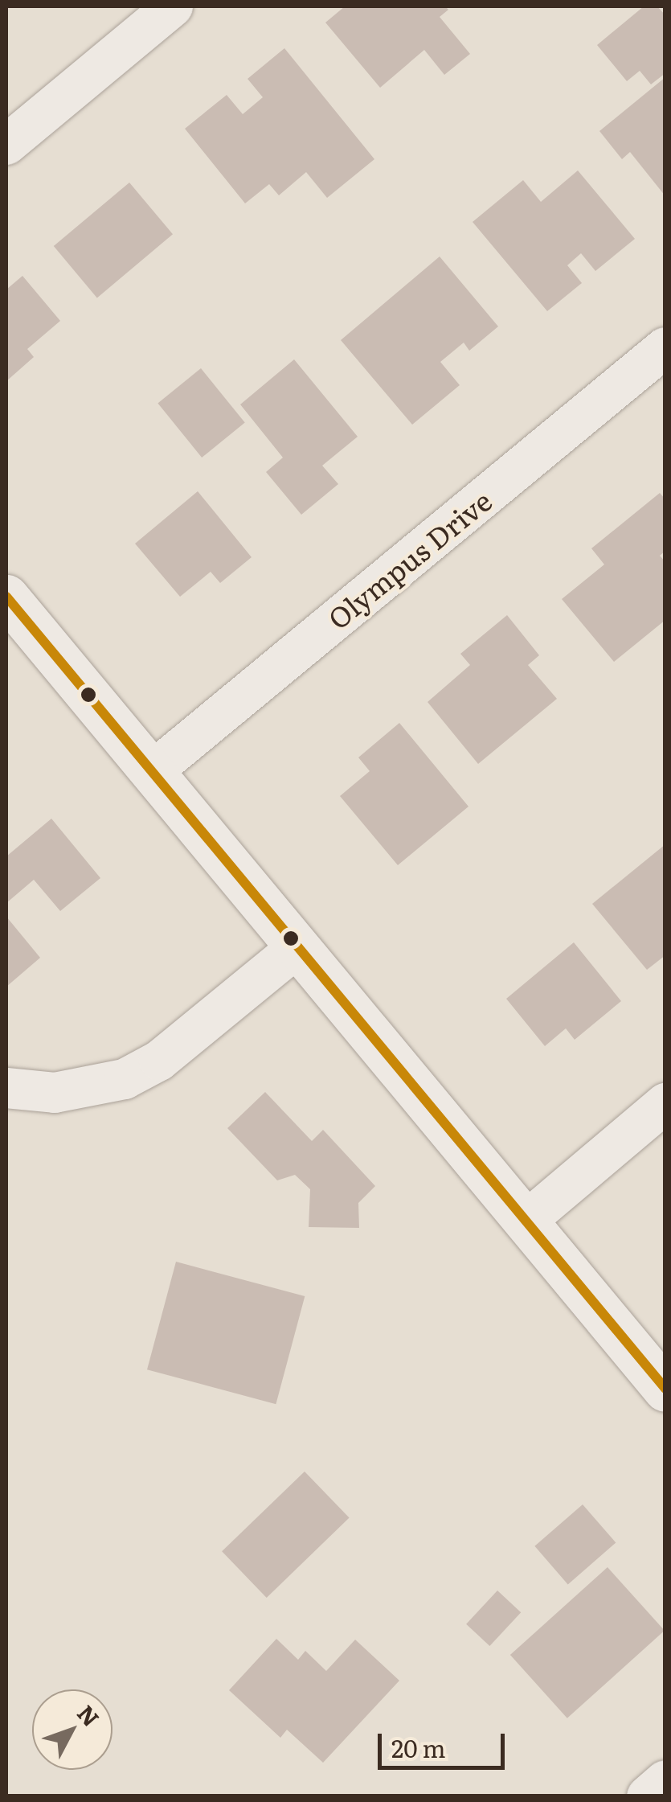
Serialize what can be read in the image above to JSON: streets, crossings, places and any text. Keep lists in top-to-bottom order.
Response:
{
  "streets": {
    "street": ["Olympus Drive"]
  },
  "scale_bar": "20 m",
  "north": "top right"
}
